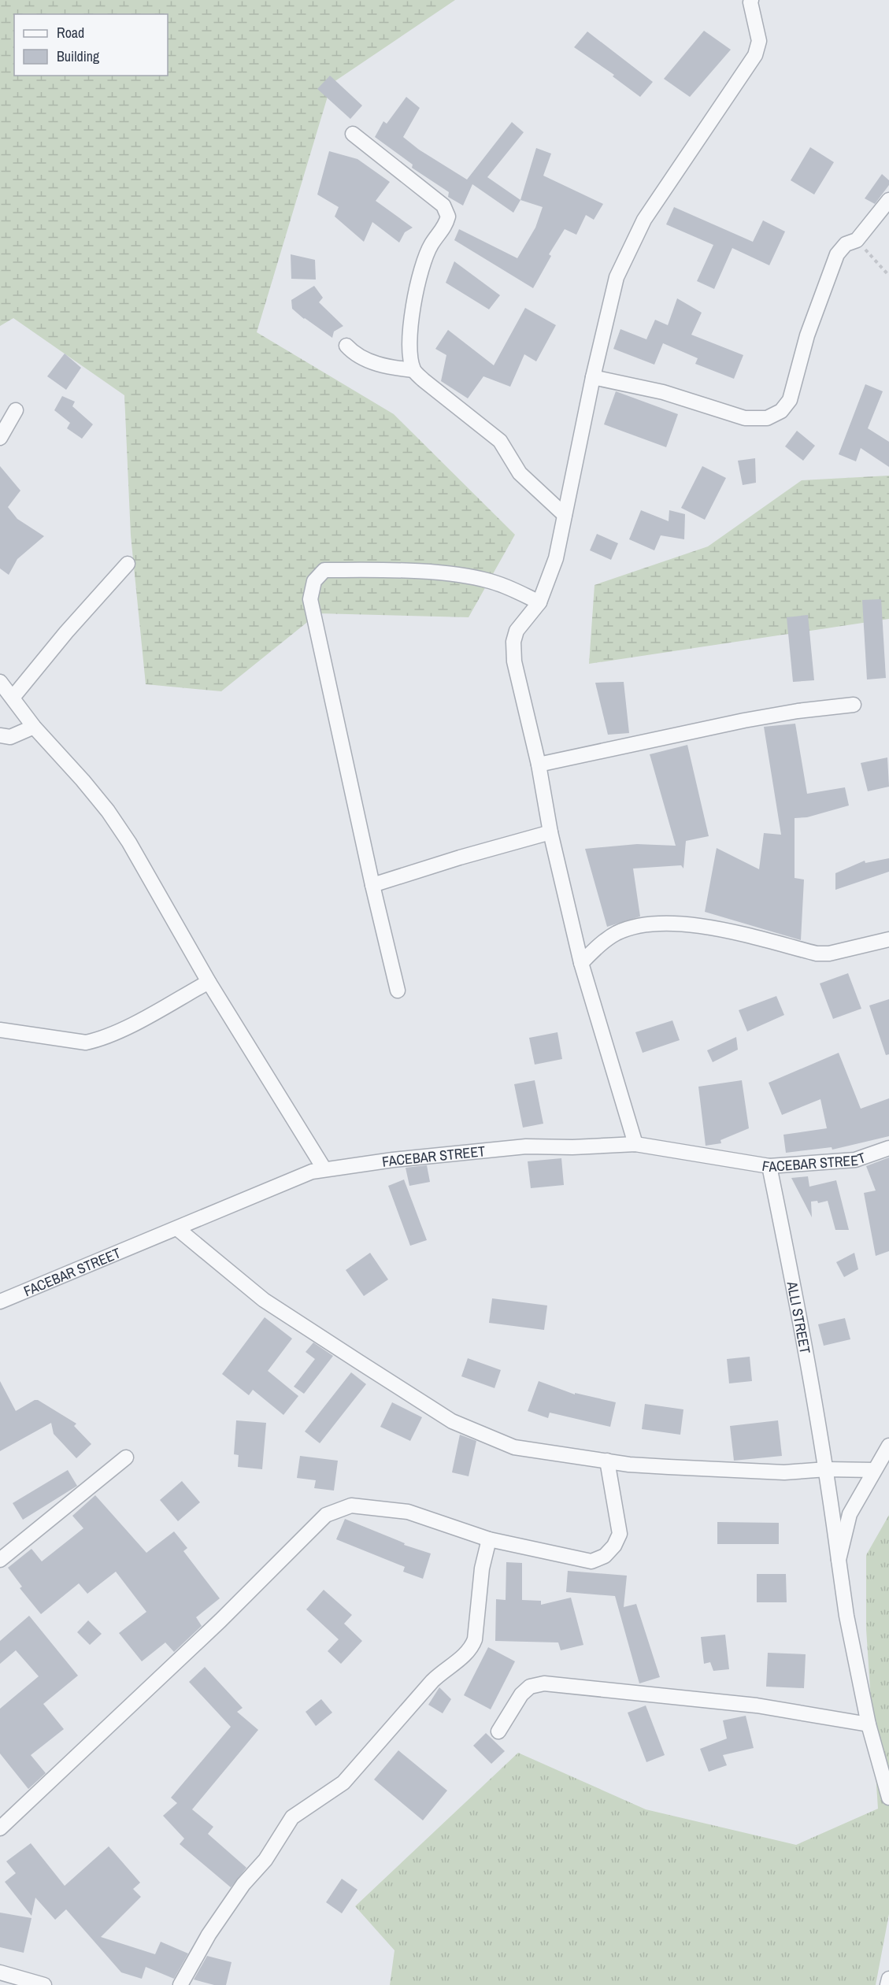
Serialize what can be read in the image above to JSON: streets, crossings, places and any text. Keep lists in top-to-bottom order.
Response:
{
  "streets": {
    "street": ["FACEBAR STREET", "ALLI STREET"]
  },
  "crossings": [
    ["FACEBAR STREET", "ALLI STREET"]
  ],
  "legend": ["Road", "Building"]
}
